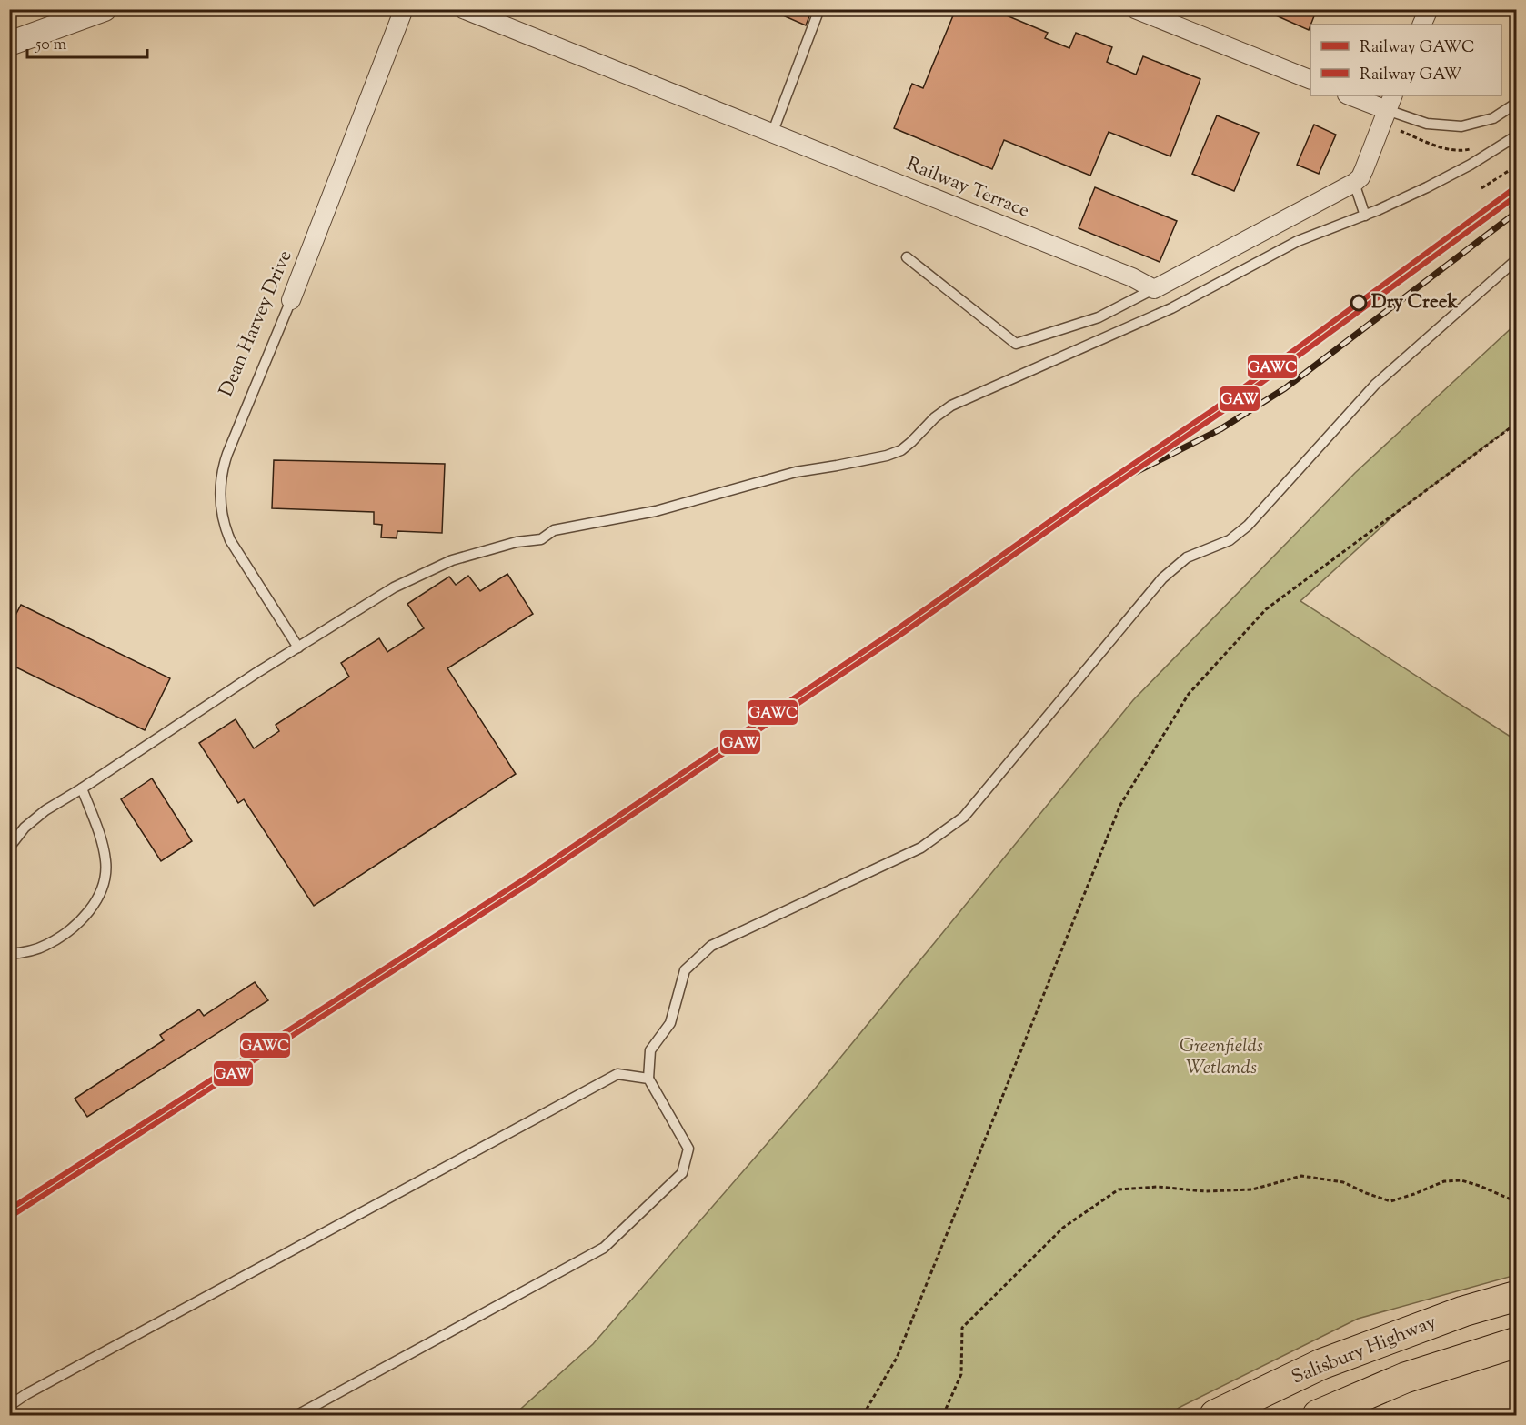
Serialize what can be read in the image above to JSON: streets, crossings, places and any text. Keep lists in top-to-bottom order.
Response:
{
  "streets": {
    "highway": ["Salisbury Highway"],
    "street": ["Railway Terrace", "Dean Harvey Drive"]
  },
  "parks": ["Greenfields Wetlands"],
  "places": ["Dry Creek"],
  "lines": ["rail line GAWC", "rail line GAW"],
  "legend": ["Railway GAWC", "Railway GAW"],
  "scale_bar": "50 m"
}
